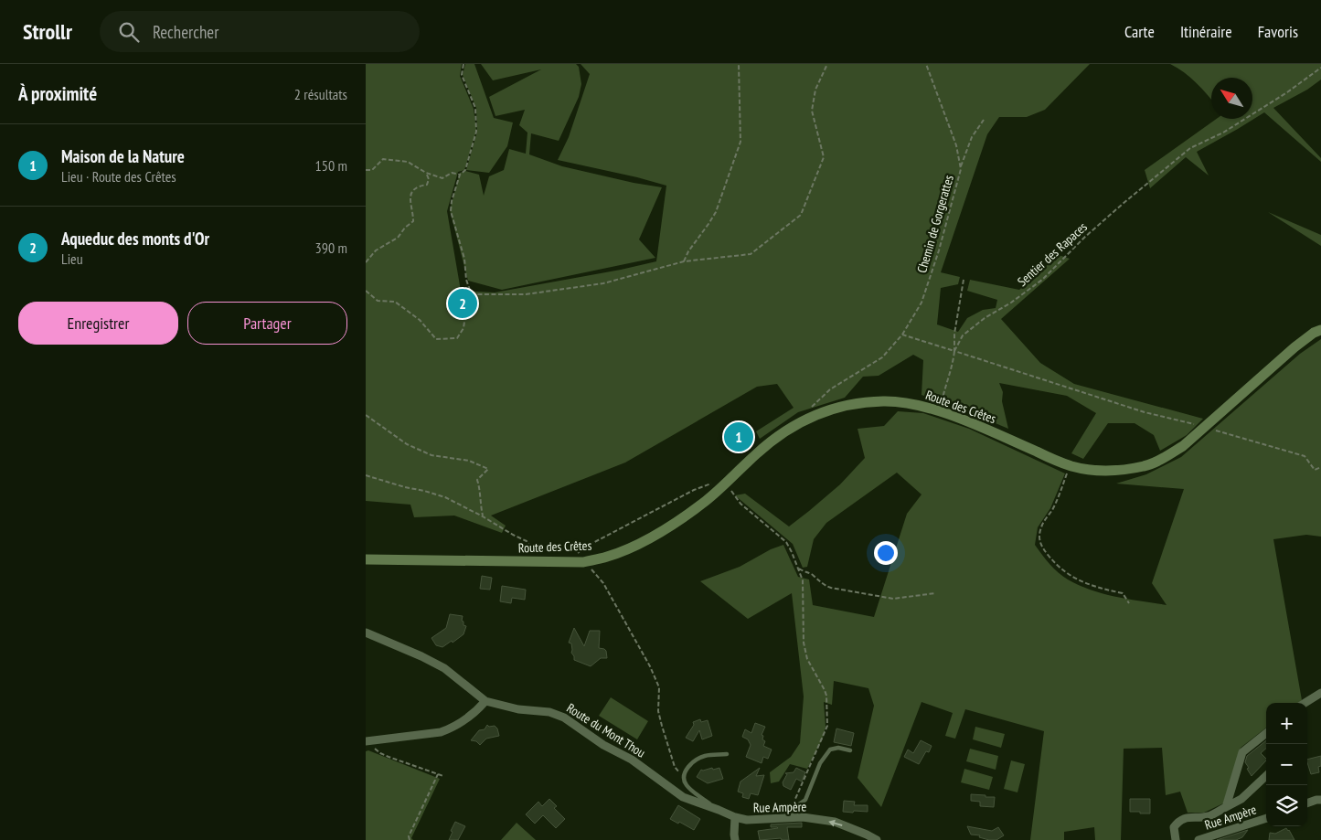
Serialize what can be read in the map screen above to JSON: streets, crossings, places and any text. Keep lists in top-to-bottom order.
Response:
{
  "streets": {
    "street": ["Route des Crêtes", "Route du Mont Thou", "Rue Ampère"],
    "path": ["Chemin de Gorgerattes", "Sentier des Rapaces"]
  },
  "crossings": [
    ["Route du Mont Thou", "Rue Ampère"]
  ],
  "one_way": ["Rue Ampère"],
  "north": "top left",
  "page": {
    "header": "Strollr",
    "search": "Rechercher",
    "nav": ["Carte", "Itinéraire", "Favoris"],
    "heading": ["À proximité", "2 résultats"],
    "list": [
      {
        "mark": "1",
        "name": "Maison de la Nature",
        "note": "Lieu · Route des Crêtes",
        "value": "150 m"
      },
      {
        "mark": "2",
        "name": "Aqueduc des monts d'Or",
        "note": "Lieu",
        "value": "390 m"
      }
    ],
    "pins": ["2", "1"],
    "buttons": ["Enregistrer", "Partager"],
    "map_buttons": ["+", "−"]
  }
}
